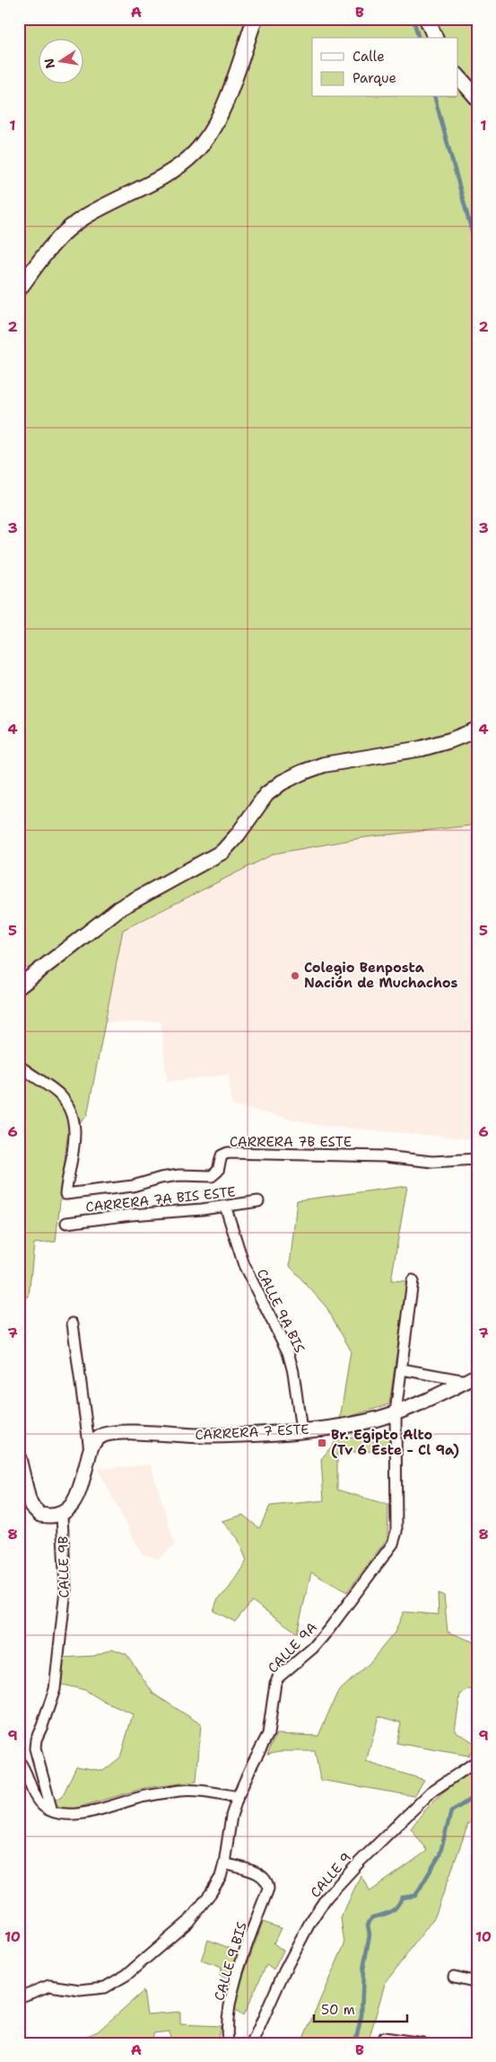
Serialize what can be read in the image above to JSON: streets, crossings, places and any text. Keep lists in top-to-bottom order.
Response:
{
  "streets": {
    "street": [
      "CARRERA 7B ESTE",
      "CARRERA 7A BIS ESTE",
      "CALLE 9A BIS",
      "CARRERA 7 ESTE",
      "CALLE 9B",
      "CALLE 9A",
      "CALLE 9",
      "CALLE 9 BIS"
    ]
  },
  "crossings": [
    ["CARRERA 7A BIS ESTE", "CALLE 9A BIS"],
    ["CALLE 9A BIS", "CARRERA 7 ESTE"],
    ["CARRERA 7 ESTE", "CALLE 9A"],
    ["CALLE 9A", "CALLE 9 BIS"]
  ],
  "places": {
    "other": ["Colegio Benposta Nación de Muchachos"],
    "transit": ["Br. Egipto Alto (Tv 6 Este - Cl 9a)"]
  },
  "legend": ["Calle", "Parque"],
  "scale_bar": "50 m",
  "north": "left",
  "grid": {
    "columns": ["A", "B"],
    "rows": [
      "1",
      "2",
      "3",
      "4",
      "5",
      "6",
      "7",
      "8",
      "9",
      "10"
    ]
  }
}
